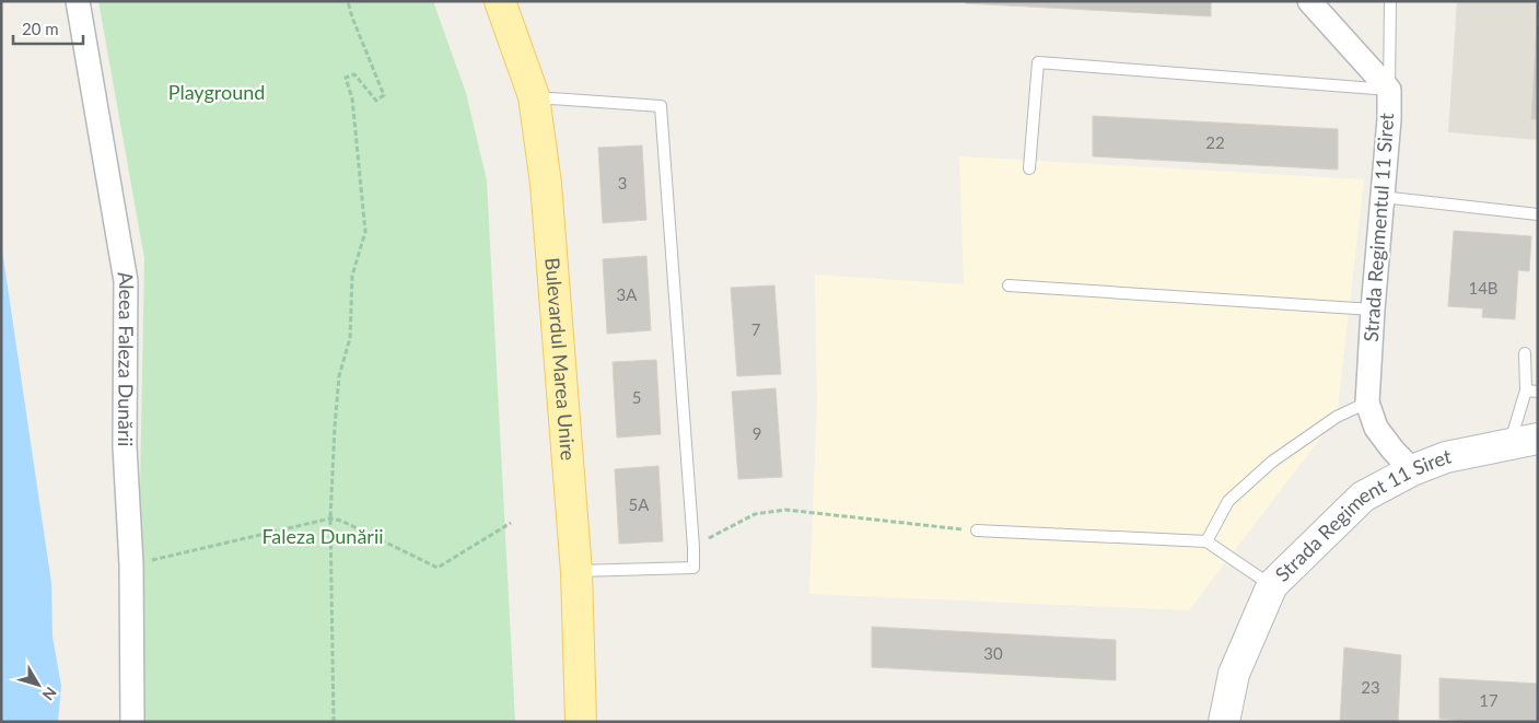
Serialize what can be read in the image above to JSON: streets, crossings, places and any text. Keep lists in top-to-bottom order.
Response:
{
  "streets": {
    "main road": ["Bulevardul Marea Unire"],
    "street": ["Strada Regimentul 11 Siret", "Aleea Faleza Dunării", "Strada Regiment 11 Siret"]
  },
  "crossings": [
    ["Strada Regimentul 11 Siret", "Strada Regiment 11 Siret"]
  ],
  "parks": ["Playground", "Faleza Dunării"],
  "house_numbers": [
    "22",
    "3",
    "14B",
    "3A",
    "7",
    "5",
    "9",
    "5A",
    "30",
    "23",
    "17"
  ],
  "scale_bar": "20 m",
  "north": "bottom right"
}
